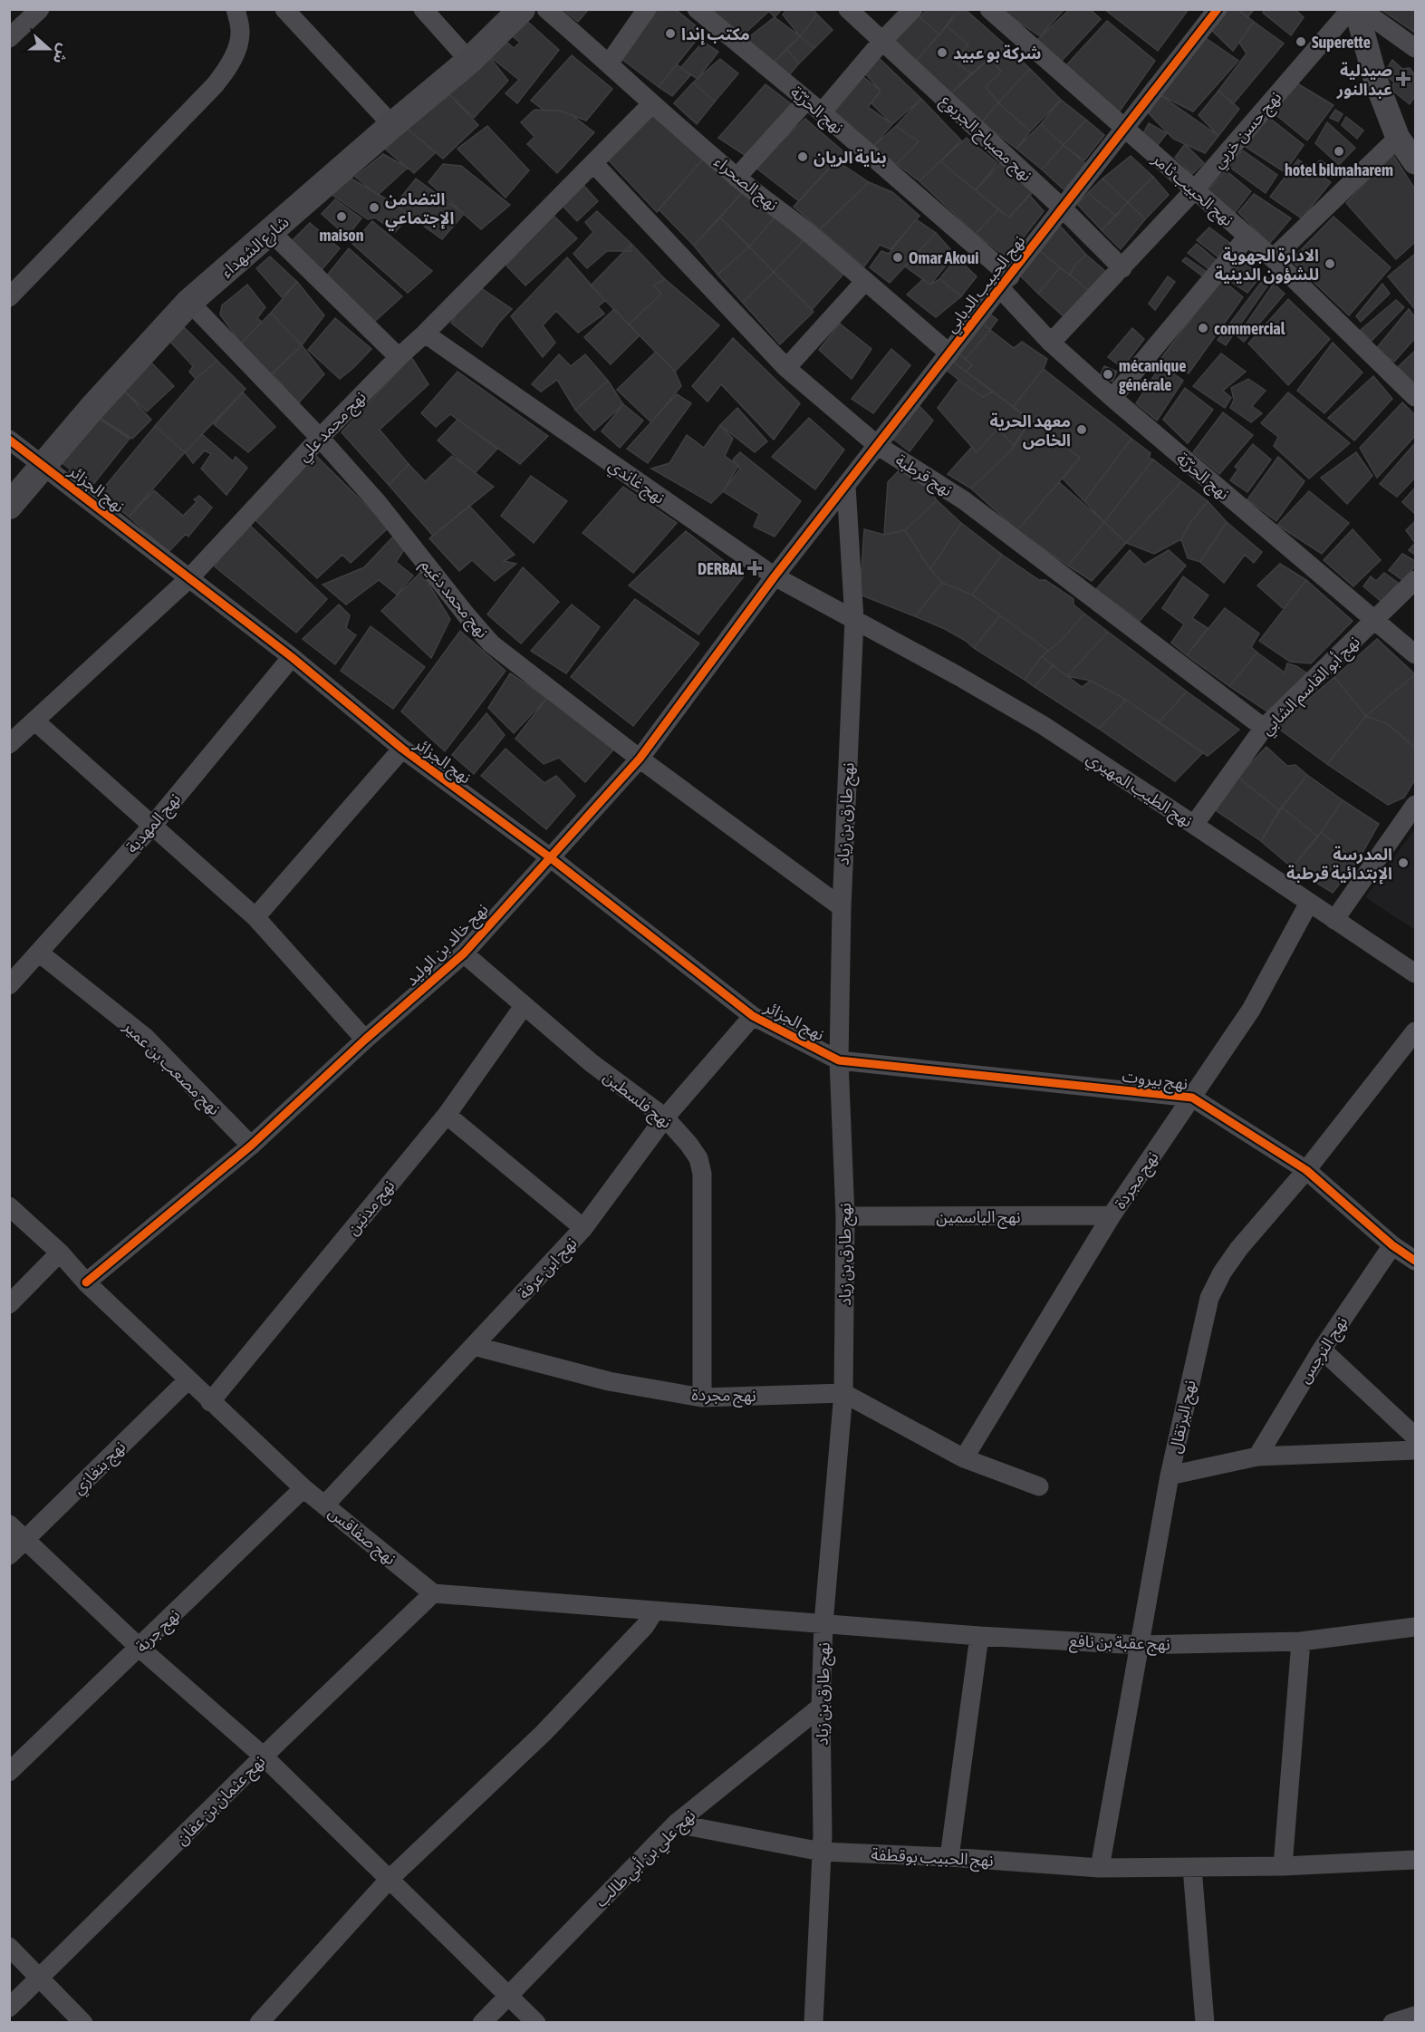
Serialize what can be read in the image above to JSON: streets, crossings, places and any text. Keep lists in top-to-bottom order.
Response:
{
  "streets": {
    "main road": ["شارع الشهداء"],
    "street": [
      "نهج الحرّيّة",
      "نهج حسن خربي",
      "نهج مصباح الجربوع",
      "نهج الصحراء",
      "نهج الحبيب ثامر",
      "نهج الحبيب الدبابي",
      "نهج محمد علي",
      "نهج قرطبة",
      "نهج غاندي",
      "نهج الجزائر",
      "نهج محمد دغيم",
      "نهج أبو القاسم الشابي",
      "نهج الطيب المهيري",
      "نهج طارق بن زياد",
      "نهج المهدية",
      "نهج خالد بن الوليد",
      "نهج مصعب بن عمير",
      "نهج بيروت",
      "نهج فلسطين",
      "نهج مجردة",
      "نهج مدنين",
      "نهج الياسمين",
      "نهج ابن عرفة",
      "نهج النرجس",
      "نهج البرتقال",
      "نهج بنغازي",
      "نهج صفاقس",
      "نهج جربة",
      "نهج عقبة بن نافع",
      "نهج عثمان بن عفان",
      "نهج الحبيب بوقطفة",
      "نهج علي بن أبي طالب"
    ]
  },
  "crossings": [
    ["نهج الحرّيّة", "نهج حسن خربي"],
    ["نهج الحرّيّة", "نهج الحبيب الدبابي"],
    ["نهج الحرّيّة", "نهج أبو القاسم الشابي"],
    ["نهج حسن خربي", "نهج مصباح الجربوع"],
    ["نهج حسن خربي", "نهج الحبيب ثامر"],
    ["نهج مصباح الجربوع", "نهج الحبيب الدبابي"],
    ["نهج الصحراء", "نهج الحبيب الدبابي"],
    ["نهج الصحراء", "نهج محمد علي"],
    ["نهج الحبيب ثامر", "نهج الحبيب الدبابي"],
    ["شارع الشهداء", "نهج الجزائر"],
    ["شارع الشهداء", "نهج محمد دغيم"],
    ["نهج الحبيب الدبابي", "نهج قرطبة"],
    ["نهج الحبيب الدبابي", "نهج غاندي"],
    ["نهج الحبيب الدبابي", "نهج طارق بن زياد"],
    ["نهج الحبيب الدبابي", "نهج خالد بن الوليد"],
    ["نهج محمد علي", "نهج قرطبة"],
    ["نهج محمد علي", "نهج غاندي"],
    ["نهج محمد علي", "نهج الجزائر"],
    ["نهج محمد علي", "نهج محمد دغيم"],
    ["نهج قرطبة", "نهج أبو القاسم الشابي"],
    ["نهج غاندي", "نهج الطيب المهيري"],
    ["نهج غاندي", "نهج طارق بن زياد"],
    ["نهج غاندي", "نهج خالد بن الوليد"],
    ["نهج الجزائر", "نهج طارق بن زياد"],
    ["نهج الجزائر", "نهج المهدية"],
    ["نهج الجزائر", "نهج خالد بن الوليد"],
    ["نهج الجزائر", "نهج بيروت"],
    ["نهج الجزائر", "نهج ابن عرفة"],
    ["نهج محمد دغيم", "نهج طارق بن زياد"],
    ["نهج محمد دغيم", "نهج خالد بن الوليد"],
    ["نهج أبو القاسم الشابي", "نهج الطيب المهيري"],
    ["نهج الطيب المهيري", "نهج طارق بن زياد"],
    ["نهج الطيب المهيري", "نهج مجردة"],
    ["نهج طارق بن زياد", "نهج بيروت"],
    ["نهج طارق بن زياد", "نهج مجردة"],
    ["نهج طارق بن زياد", "نهج الياسمين"],
    ["نهج طارق بن زياد", "نهج عقبة بن نافع"],
    ["نهج طارق بن زياد", "نهج الحبيب بوقطفة"],
    ["نهج طارق بن زياد", "نهج علي بن أبي طالب"],
    ["نهج المهدية", "نهج مصعب بن عمير"],
    ["نهج خالد بن الوليد", "نهج مصعب بن عمير"],
    ["نهج خالد بن الوليد", "نهج فلسطين"],
    ["نهج خالد بن الوليد", "نهج صفاقس"],
    ["نهج بيروت", "نهج مجردة"],
    ["نهج بيروت", "نهج النرجس"],
    ["نهج بيروت", "نهج البرتقال"],
    ["نهج فلسطين", "نهج مجردة"],
    ["نهج فلسطين", "نهج مدنين"],
    ["نهج فلسطين", "نهج ابن عرفة"],
    ["نهج مجردة", "نهج الياسمين"],
    ["نهج مجردة", "نهج ابن عرفة"],
    ["نهج مدنين", "نهج صفاقس"],
    ["نهج ابن عرفة", "نهج صفاقس"],
    ["نهج البرتقال", "نهج عقبة بن نافع"],
    ["نهج البرتقال", "نهج الحبيب بوقطفة"],
    ["نهج بنغازي", "نهج صفاقس"],
    ["نهج صفاقس", "نهج جربة"],
    ["نهج صفاقس", "نهج عثمان بن عفان"],
    ["نهج الحبيب بوقطفة", "نهج علي بن أبي طالب"]
  ],
  "places": {
    "other": [
      "مكتب إندا",
      "Superette",
      "شركة بو عبيد",
      "hotel bilmaharem",
      "بناية الريان",
      "التضامن الإجتماعي",
      "maison",
      "Omar Akoui",
      "الادارة الجهوية للشؤون الدينية",
      "commercial",
      "mécanique générale",
      "معهد الحرية الخاص",
      "المدرسة الإبتدائية قرطبة"
    ],
    "health": ["صيدلية عبدالنور", "DERBAL"]
  },
  "north": "right"
}
